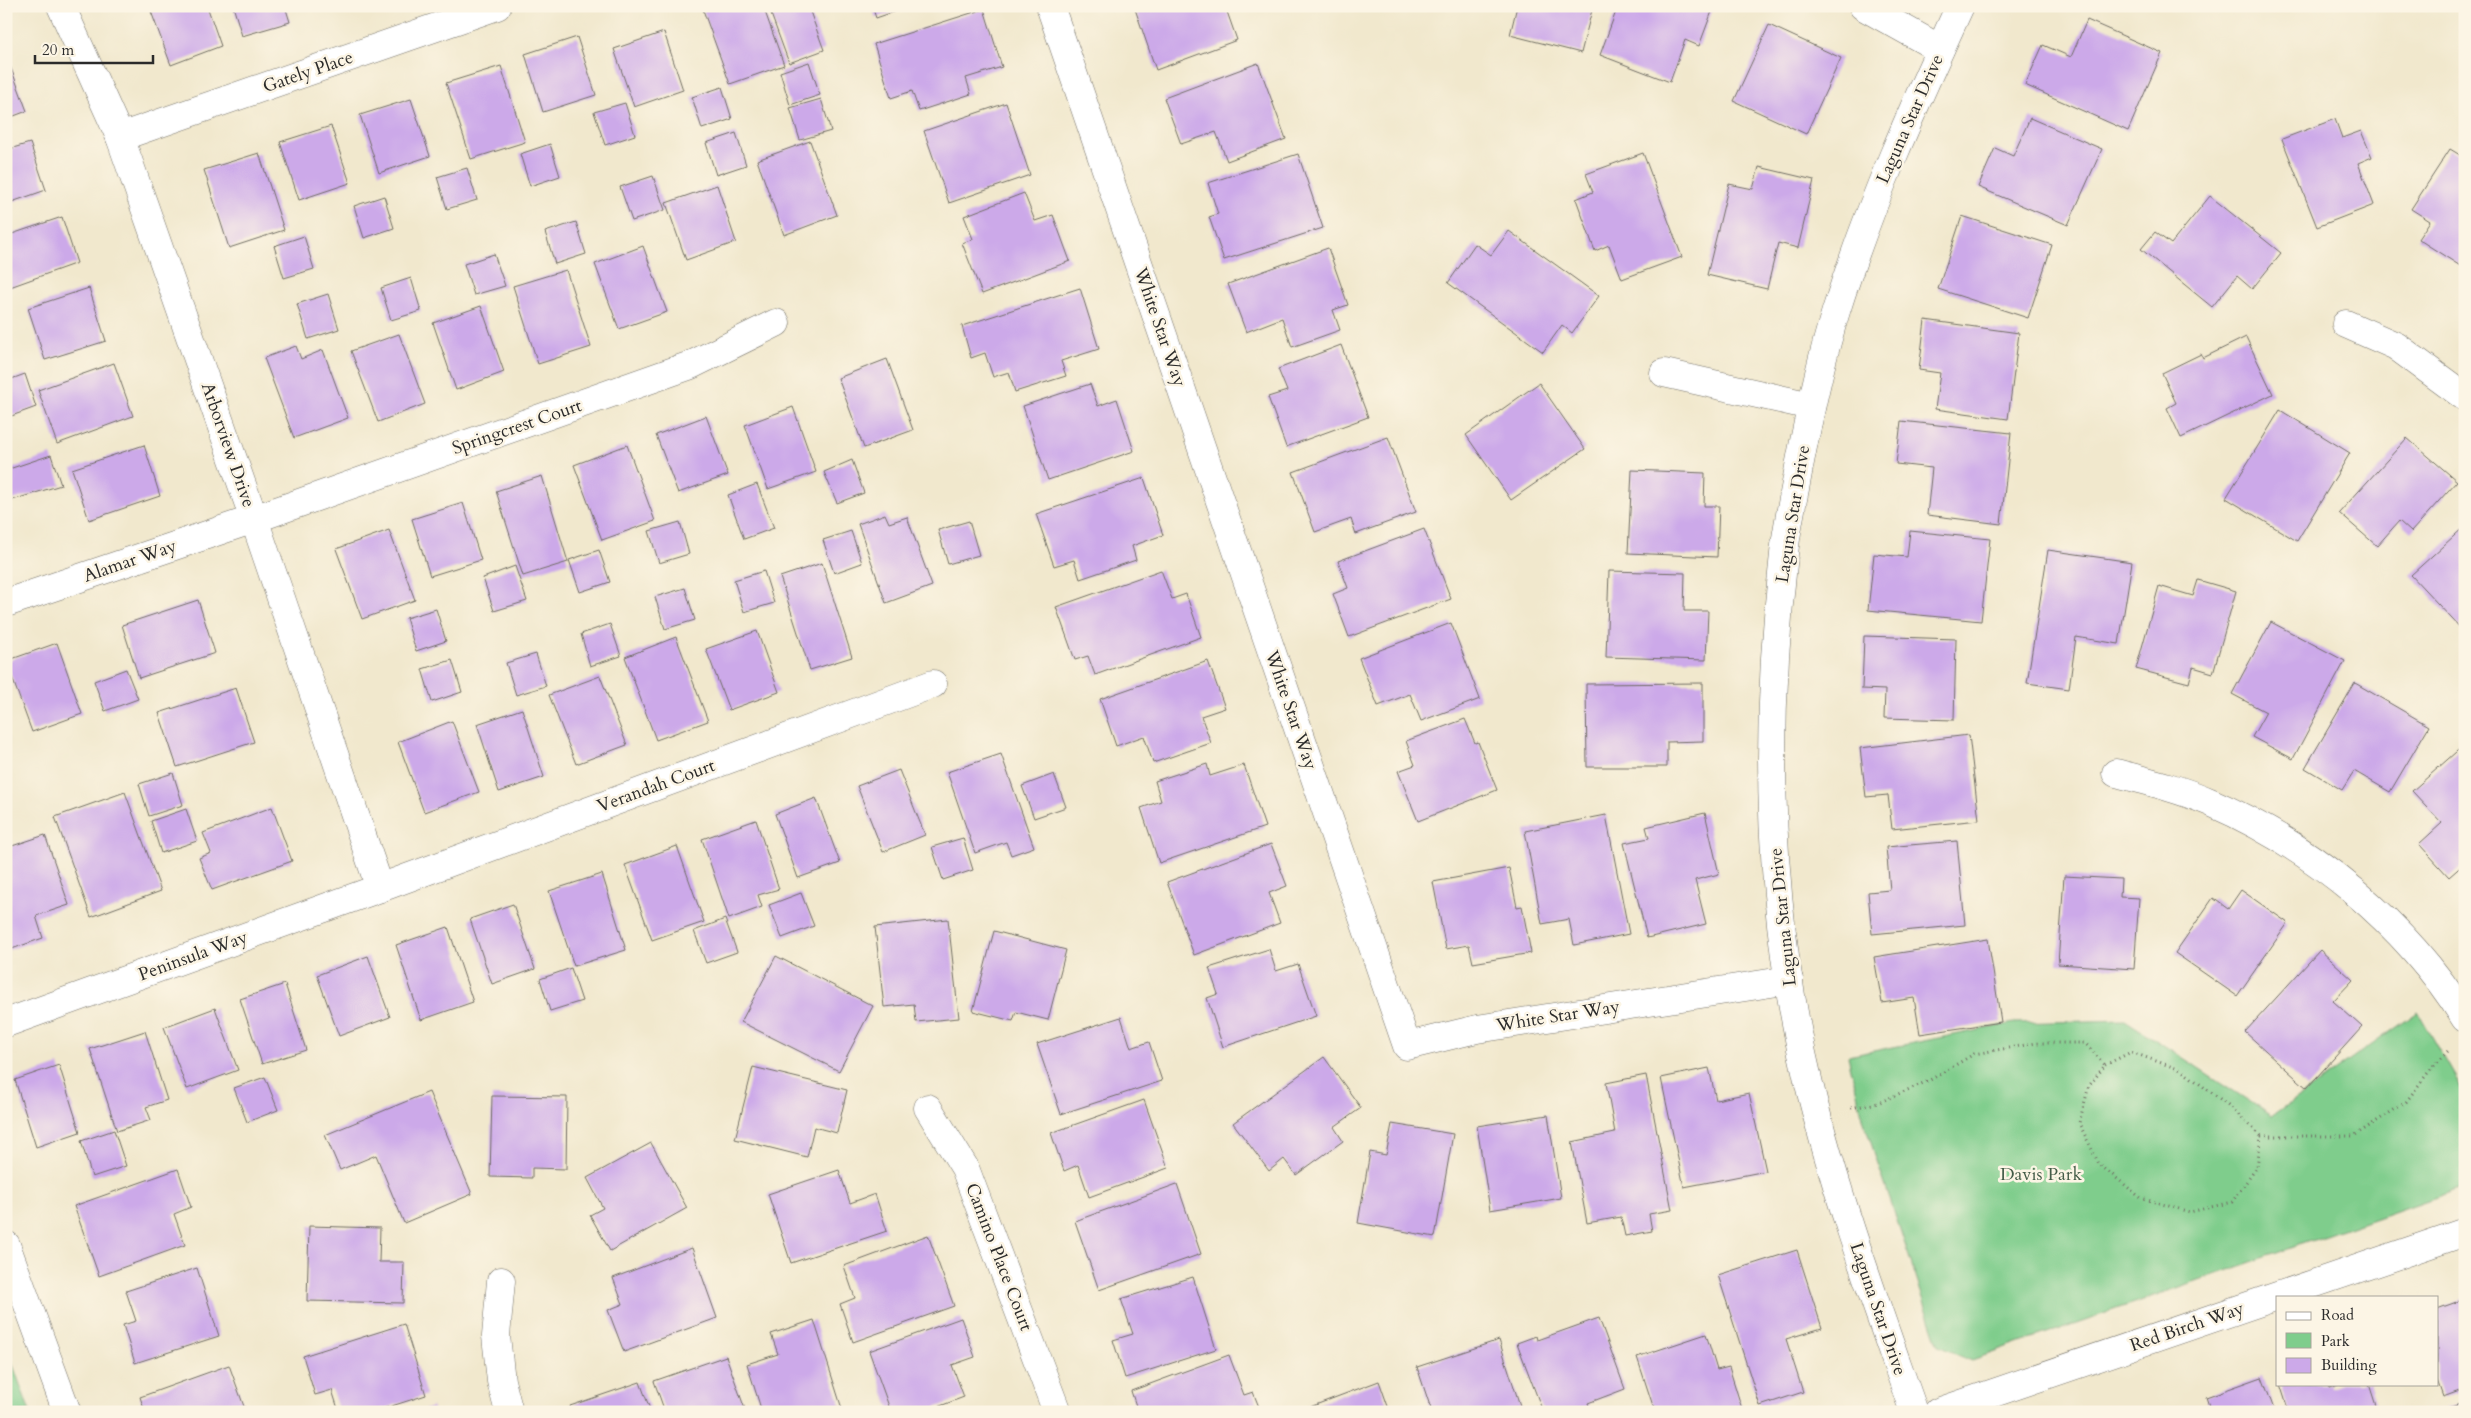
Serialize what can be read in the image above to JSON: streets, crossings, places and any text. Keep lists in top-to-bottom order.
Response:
{
  "streets": {
    "street": [
      "Gately Place",
      "Laguna Star Drive",
      "White Star Way",
      "Springcrest Court",
      "Arborview Drive",
      "Alamar Way",
      "Verandah Court",
      "Peninsula Way",
      "Camino Place Court",
      "Red Birch Way"
    ]
  },
  "crossings": [
    ["Gately Place", "Arborview Drive"],
    ["Laguna Star Drive", "White Star Way"],
    ["Springcrest Court", "Arborview Drive"],
    ["Springcrest Court", "Alamar Way"],
    ["Arborview Drive", "Alamar Way"],
    ["Arborview Drive", "Verandah Court"],
    ["Arborview Drive", "Peninsula Way"],
    ["Verandah Court", "Peninsula Way"]
  ],
  "parks": ["Davis Park"],
  "legend": ["Road", "Park", "Building"],
  "scale_bar": "20 m"
}
